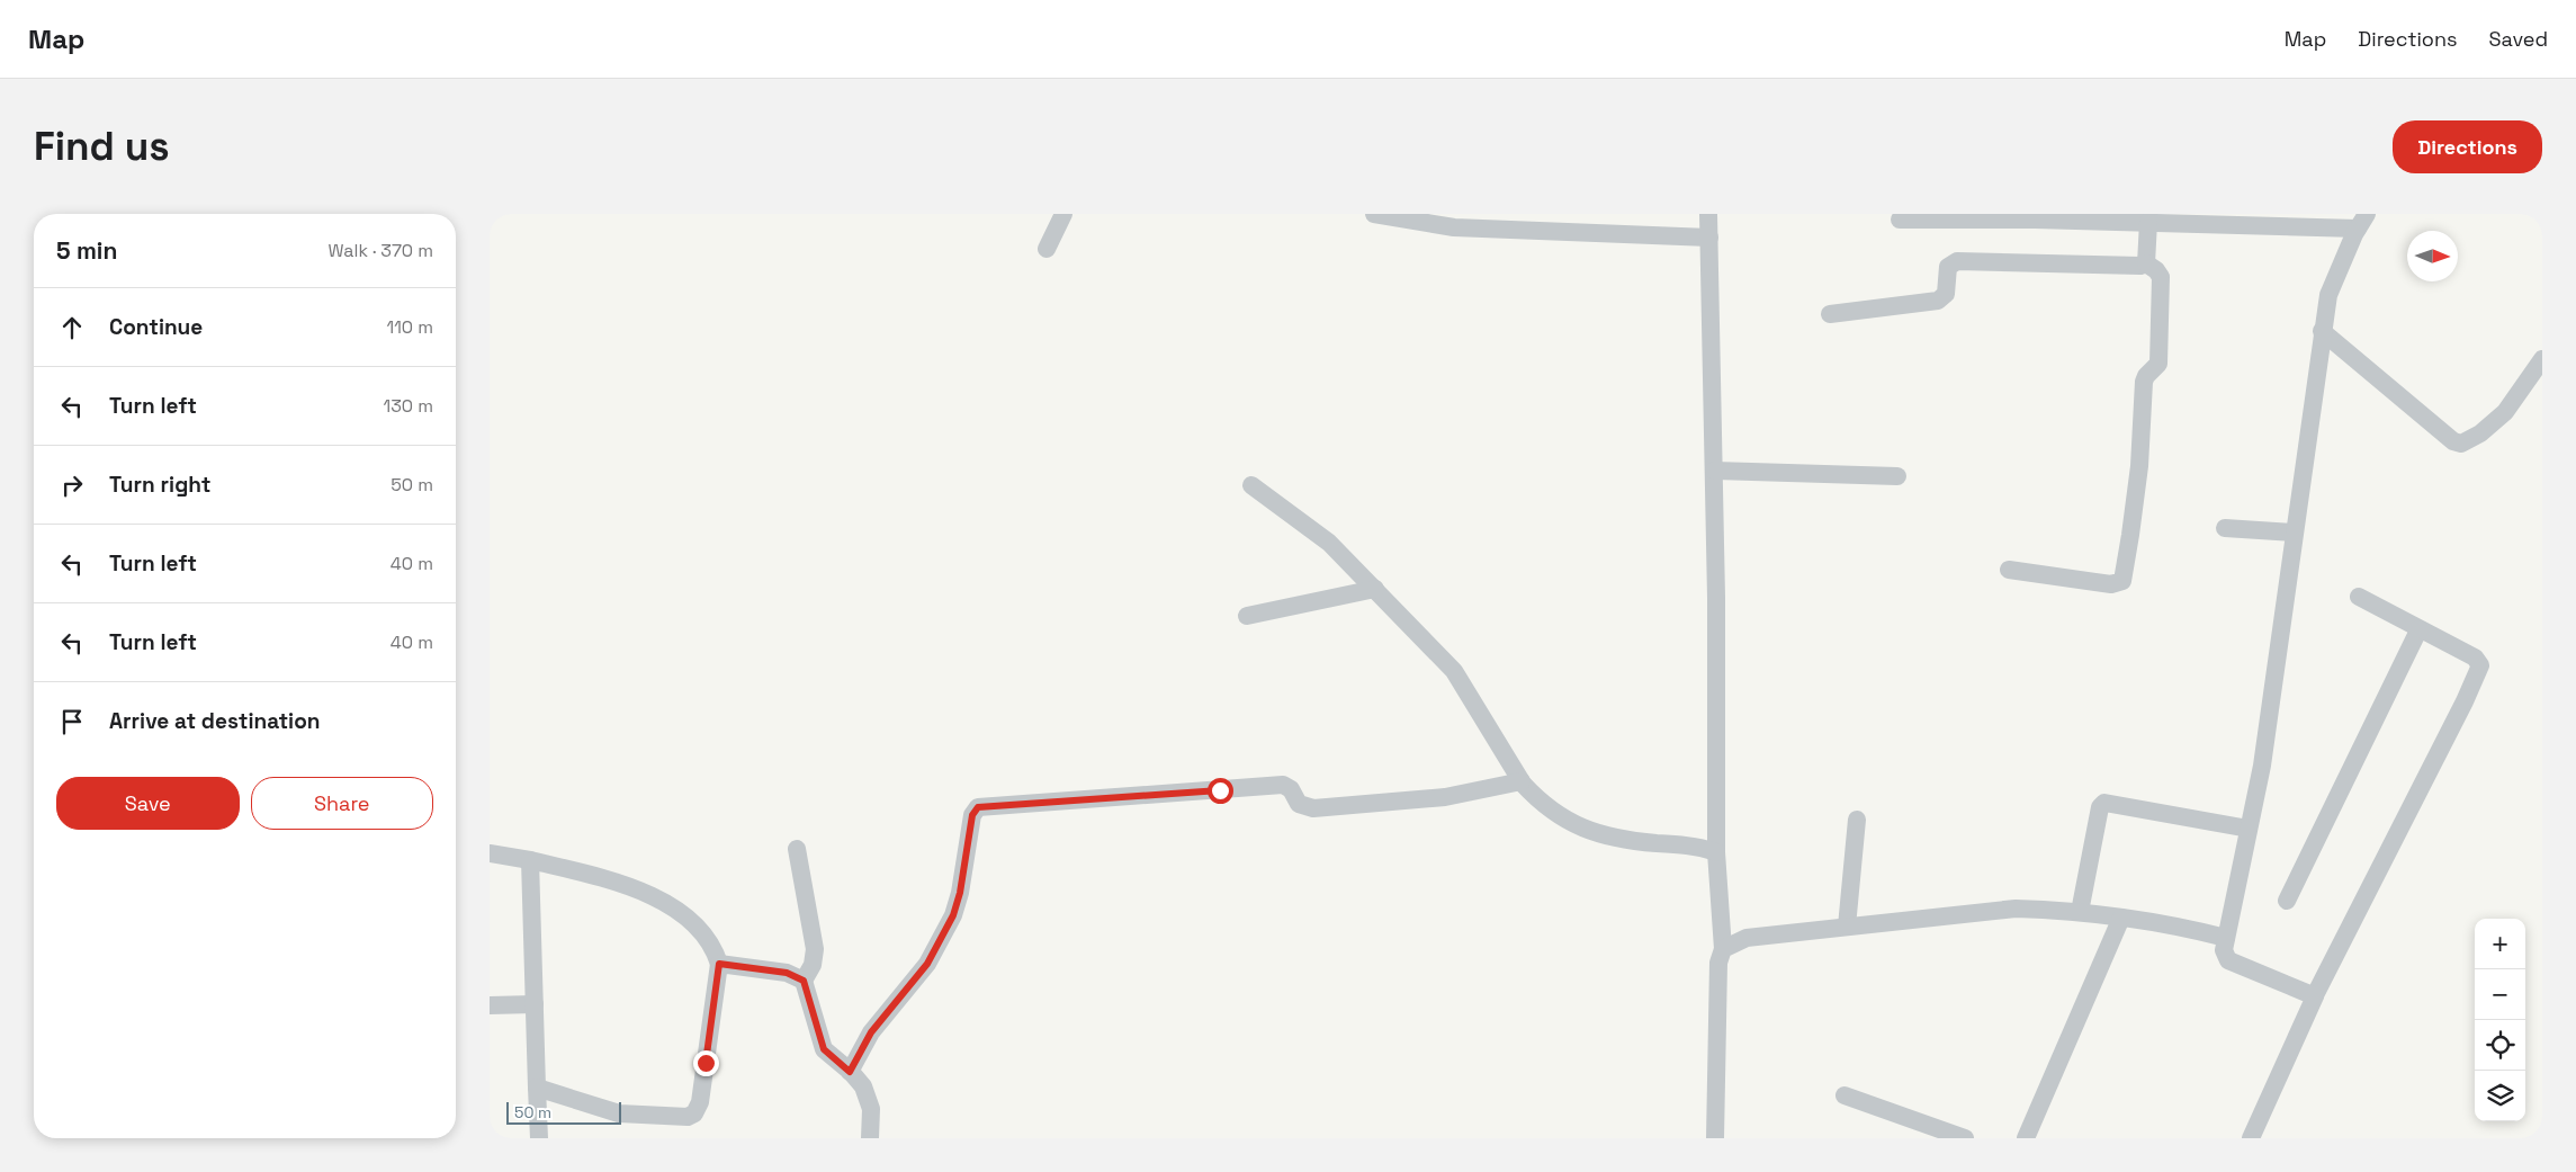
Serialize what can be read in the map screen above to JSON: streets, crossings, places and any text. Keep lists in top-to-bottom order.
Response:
{
  "scale_bar": "50 m",
  "north": "right",
  "page": {
    "header": "Map",
    "nav": ["Map", "Directions", "Saved"],
    "buttons": [
      "Directions",
      ["Save", "Share"]
    ],
    "title": "Find us",
    "heading": ["5 min", "Walk · 370 m"],
    "list": [
      ["Continue", "110 m"],
      ["Turn left", "130 m"],
      ["Turn right", "50 m"],
      ["Turn left", "40 m"],
      ["Turn left", "40 m"],
      "Arrive at destination"
    ],
    "map_buttons": ["+", "−"],
    "scale": "50 m"
  }
}
